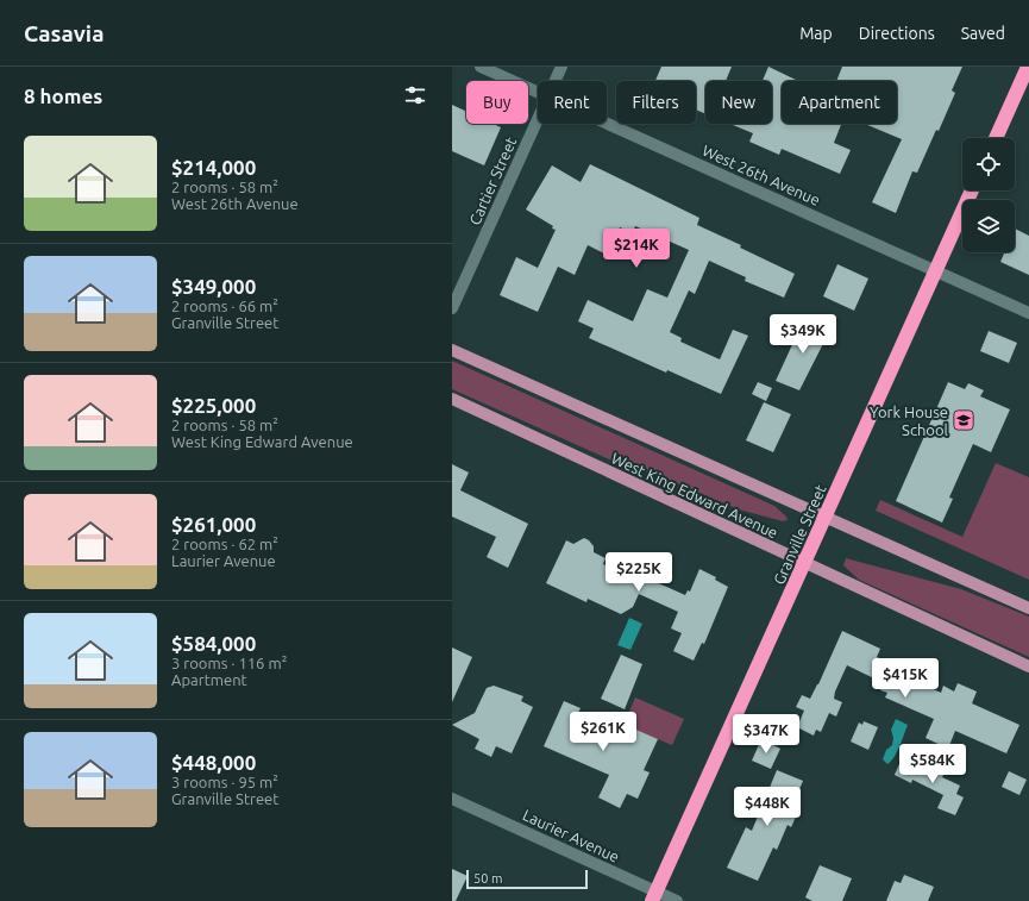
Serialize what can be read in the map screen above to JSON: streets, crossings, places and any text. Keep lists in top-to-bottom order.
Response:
{
  "streets": {
    "highway": ["Granville Street"],
    "main road": ["West King Edward Avenue"],
    "street": ["West 26th Avenue", "Cartier Street", "Laurier Avenue"]
  },
  "crossings": [
    ["West 26th Avenue", "Granville Street"],
    ["West King Edward Avenue", "Granville Street"],
    ["Granville Street", "Laurier Avenue"]
  ],
  "places": {
    "school or university": ["York House School"]
  },
  "scale_bar": "50 m",
  "page": {
    "header": "Casavia",
    "nav": ["Map", "Directions", "Saved"],
    "heading": "8 homes",
    "chip": [
      "Buy",
      "Rent",
      "Filters",
      "New",
      "Apartment"
    ],
    "list": [
      {
        "name": "$214,000",
        "note": "2 rooms · 58 m² · West 26th Avenue"
      },
      {
        "name": "$349,000",
        "note": "2 rooms · 66 m² · Granville Street"
      },
      {
        "name": "$225,000",
        "note": "2 rooms · 58 m² · West King Edward Avenue"
      },
      {
        "name": "$261,000",
        "note": "2 rooms · 62 m² · Laurier Avenue"
      },
      {
        "name": "$584,000",
        "note": "3 rooms · 116 m² · Apartment"
      },
      {
        "name": "$448,000",
        "note": "3 rooms · 95 m² · Granville Street"
      }
    ],
    "price": [
      "$214K",
      "$349K",
      "$225K",
      "$415K",
      "$261K",
      "$347K",
      "$584K",
      "$448K"
    ],
    "scale": "50 m"
  }
}
